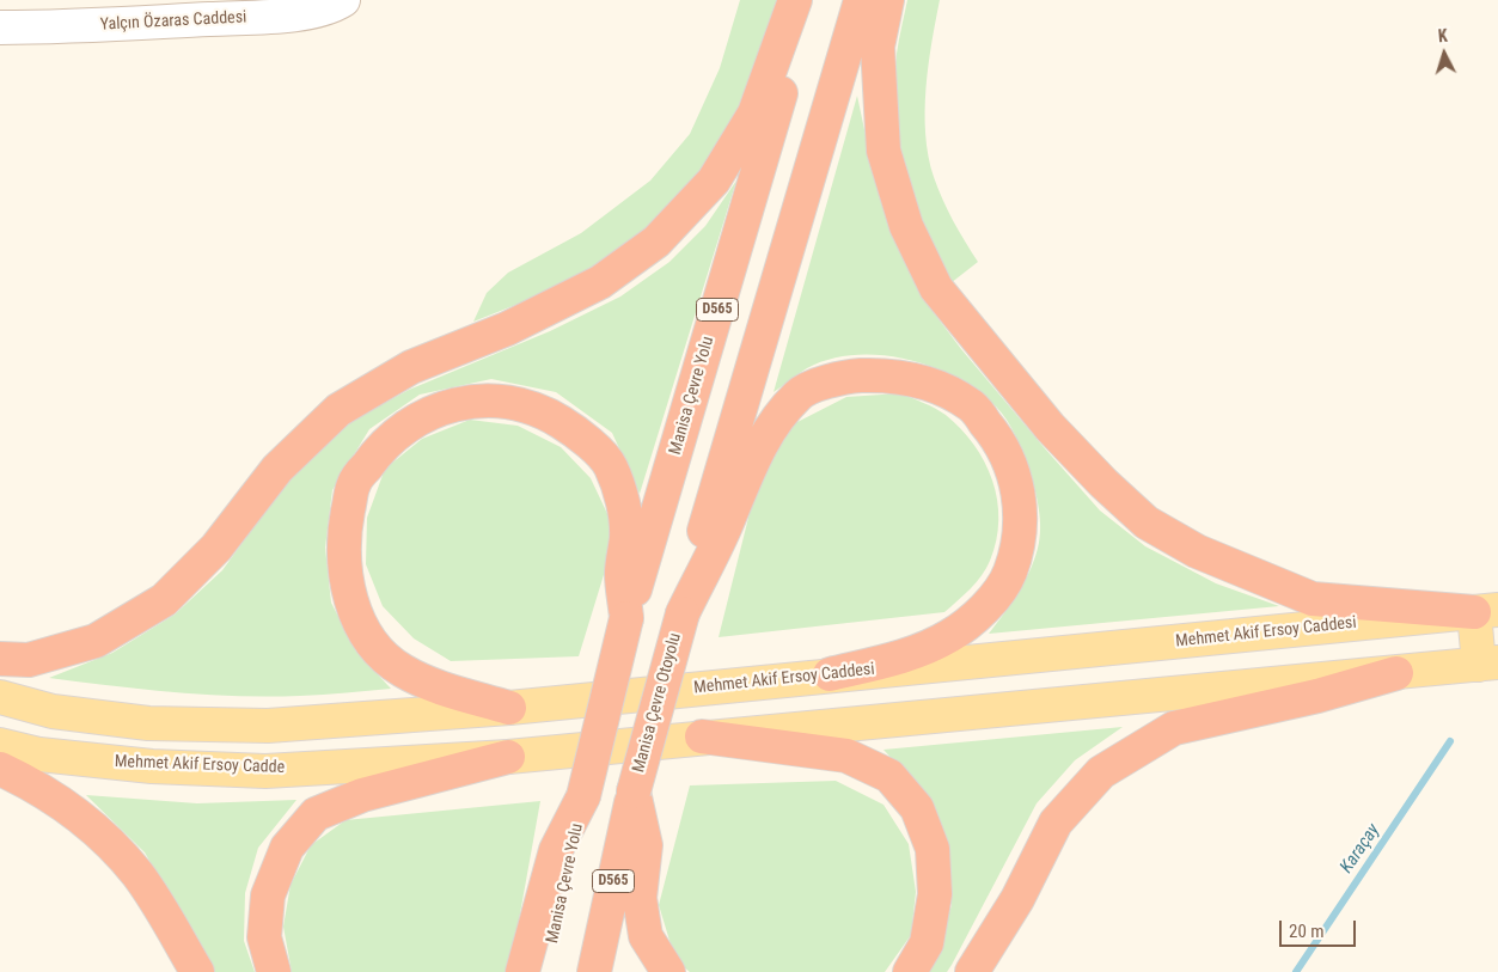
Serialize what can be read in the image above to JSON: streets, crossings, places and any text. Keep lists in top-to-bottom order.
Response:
{
  "streets": {
    "highway": ["D565", "Manisa Çevre Yolu", "Manisa Çevre Otoyolu"],
    "main road": ["Mehmet Akif Ersoy Caddesi", "Mehmet Akif Ersoy Cadde"],
    "street": ["Yalçın Özaras Caddesi"]
  },
  "crossings": [
    ["D565", "Manisa Çevre Yolu"],
    ["D565", "Manisa Çevre Otoyolu"]
  ],
  "water": ["Karaçay"],
  "scale_bar": "20 m",
  "north": "top"
}
